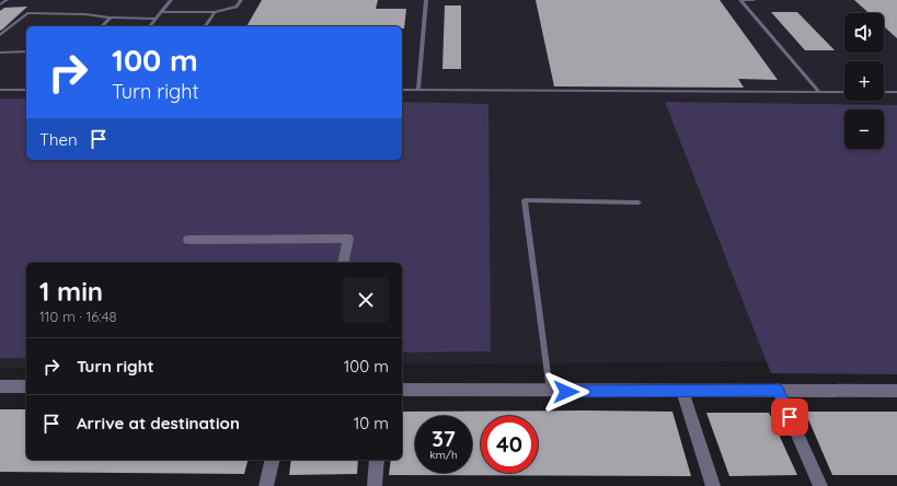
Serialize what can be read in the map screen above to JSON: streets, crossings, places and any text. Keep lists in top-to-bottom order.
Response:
{
  "page": {
    "map_buttons": ["+", "−"],
    "turn": ["100 m", "Turn right"],
    "then": "Then",
    "heading": ["1 min", "110 m · 16:48"],
    "list": [
      {
        "name": "Turn right",
        "value": "100 m"
      },
      {
        "name": "Arrive at destination",
        "value": "10 m"
      }
    ],
    "speed": "37 km/h",
    "limit": "40"
  }
}
